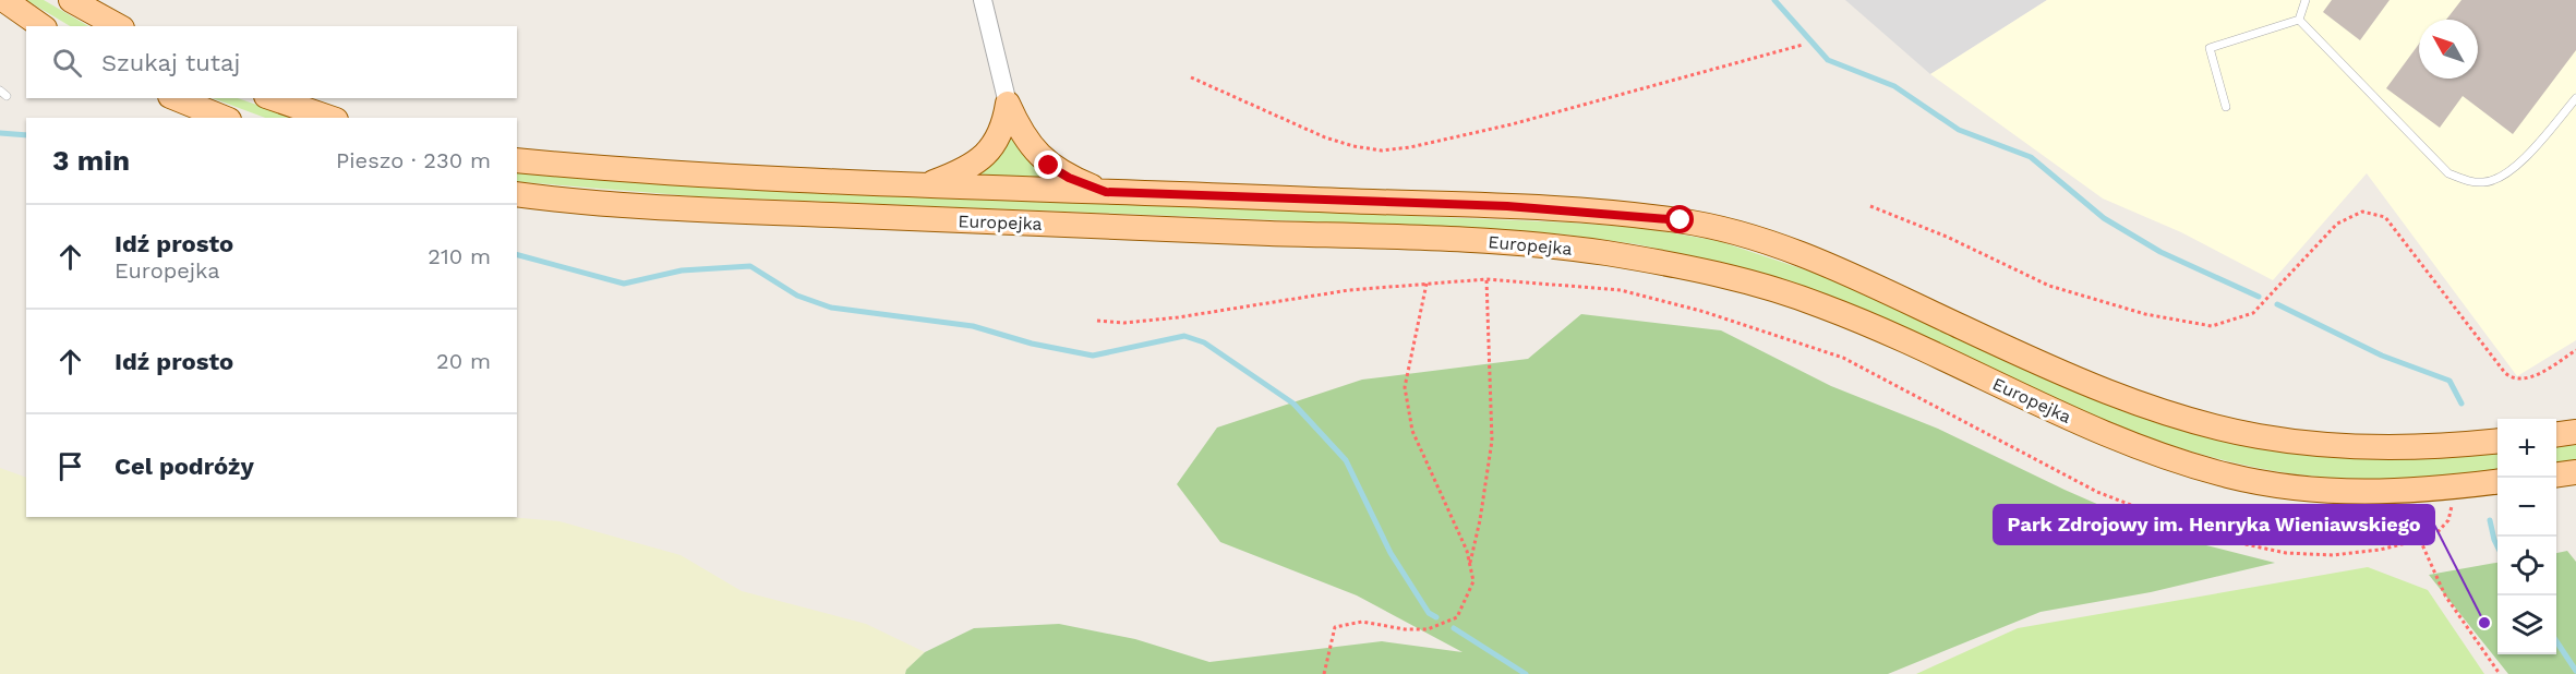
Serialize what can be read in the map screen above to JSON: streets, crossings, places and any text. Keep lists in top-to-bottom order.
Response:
{
  "streets": {
    "main road": ["Europejka"]
  },
  "places": ["Park Zdrojowy im. Henryka Wieniawskiego"],
  "north": "top left",
  "page": {
    "search": "Szukaj tutaj",
    "heading": ["3 min", "Pieszo · 230 m"],
    "list": [
      ["Idź prosto", "Europejka", "210 m"],
      ["Idź prosto", "20 m"],
      "Cel podróży"
    ],
    "map_buttons": ["+", "−"]
  }
}
